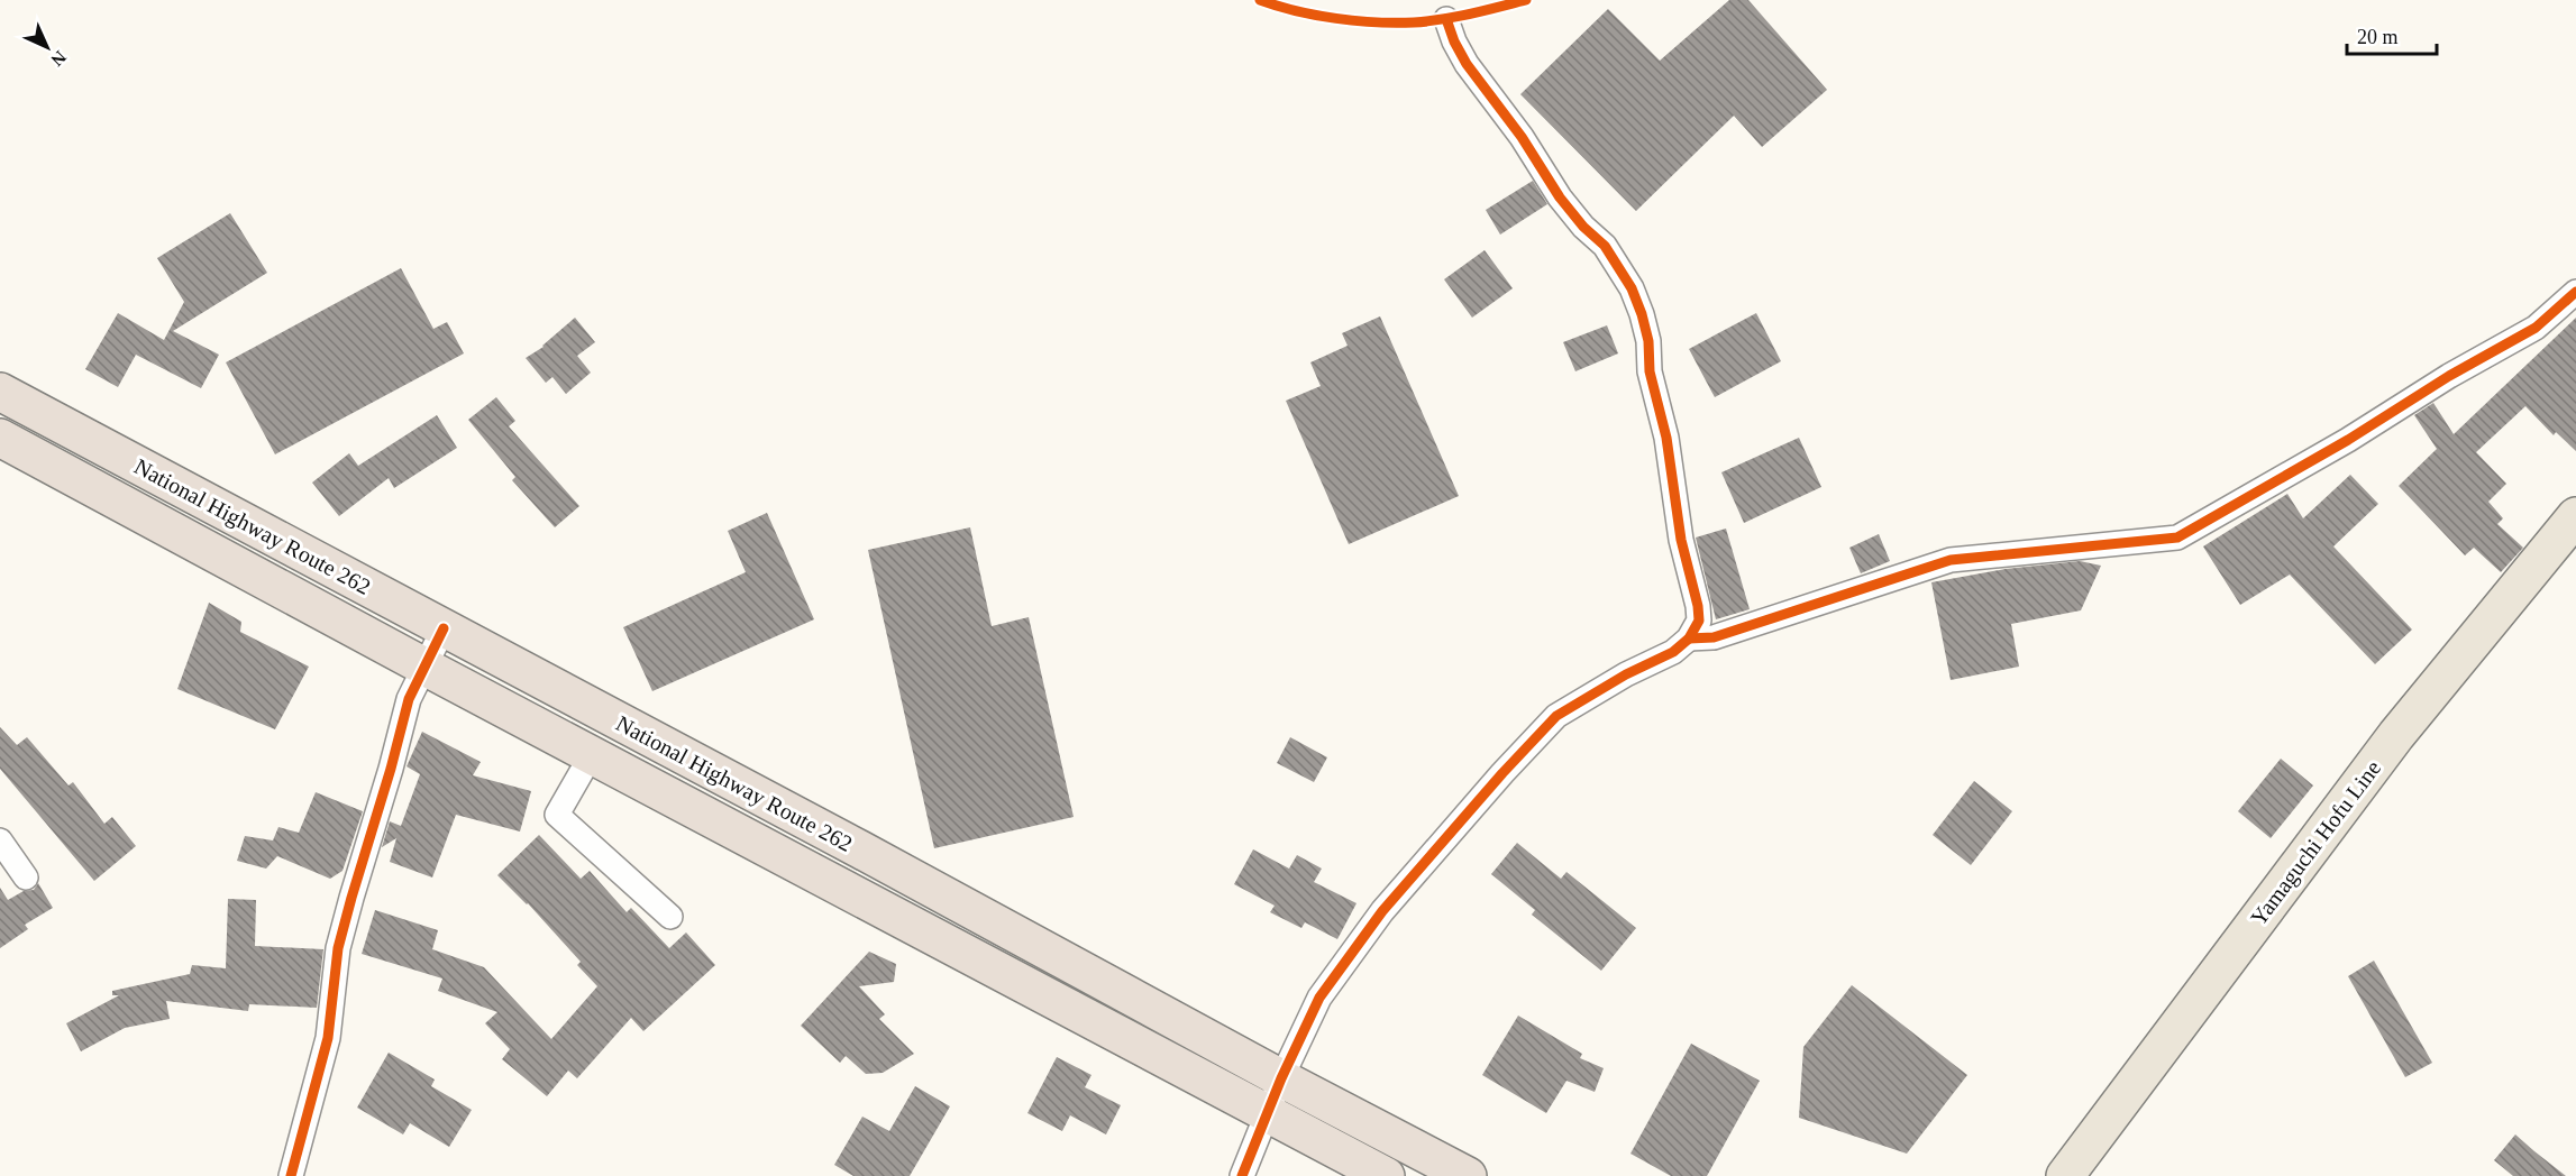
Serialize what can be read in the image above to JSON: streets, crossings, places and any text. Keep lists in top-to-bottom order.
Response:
{
  "streets": {
    "highway": ["National Highway Route 262"],
    "main road": ["Yamaguchi Hofu Line"]
  },
  "scale_bar": "20 m",
  "north": "bottom right"
}
